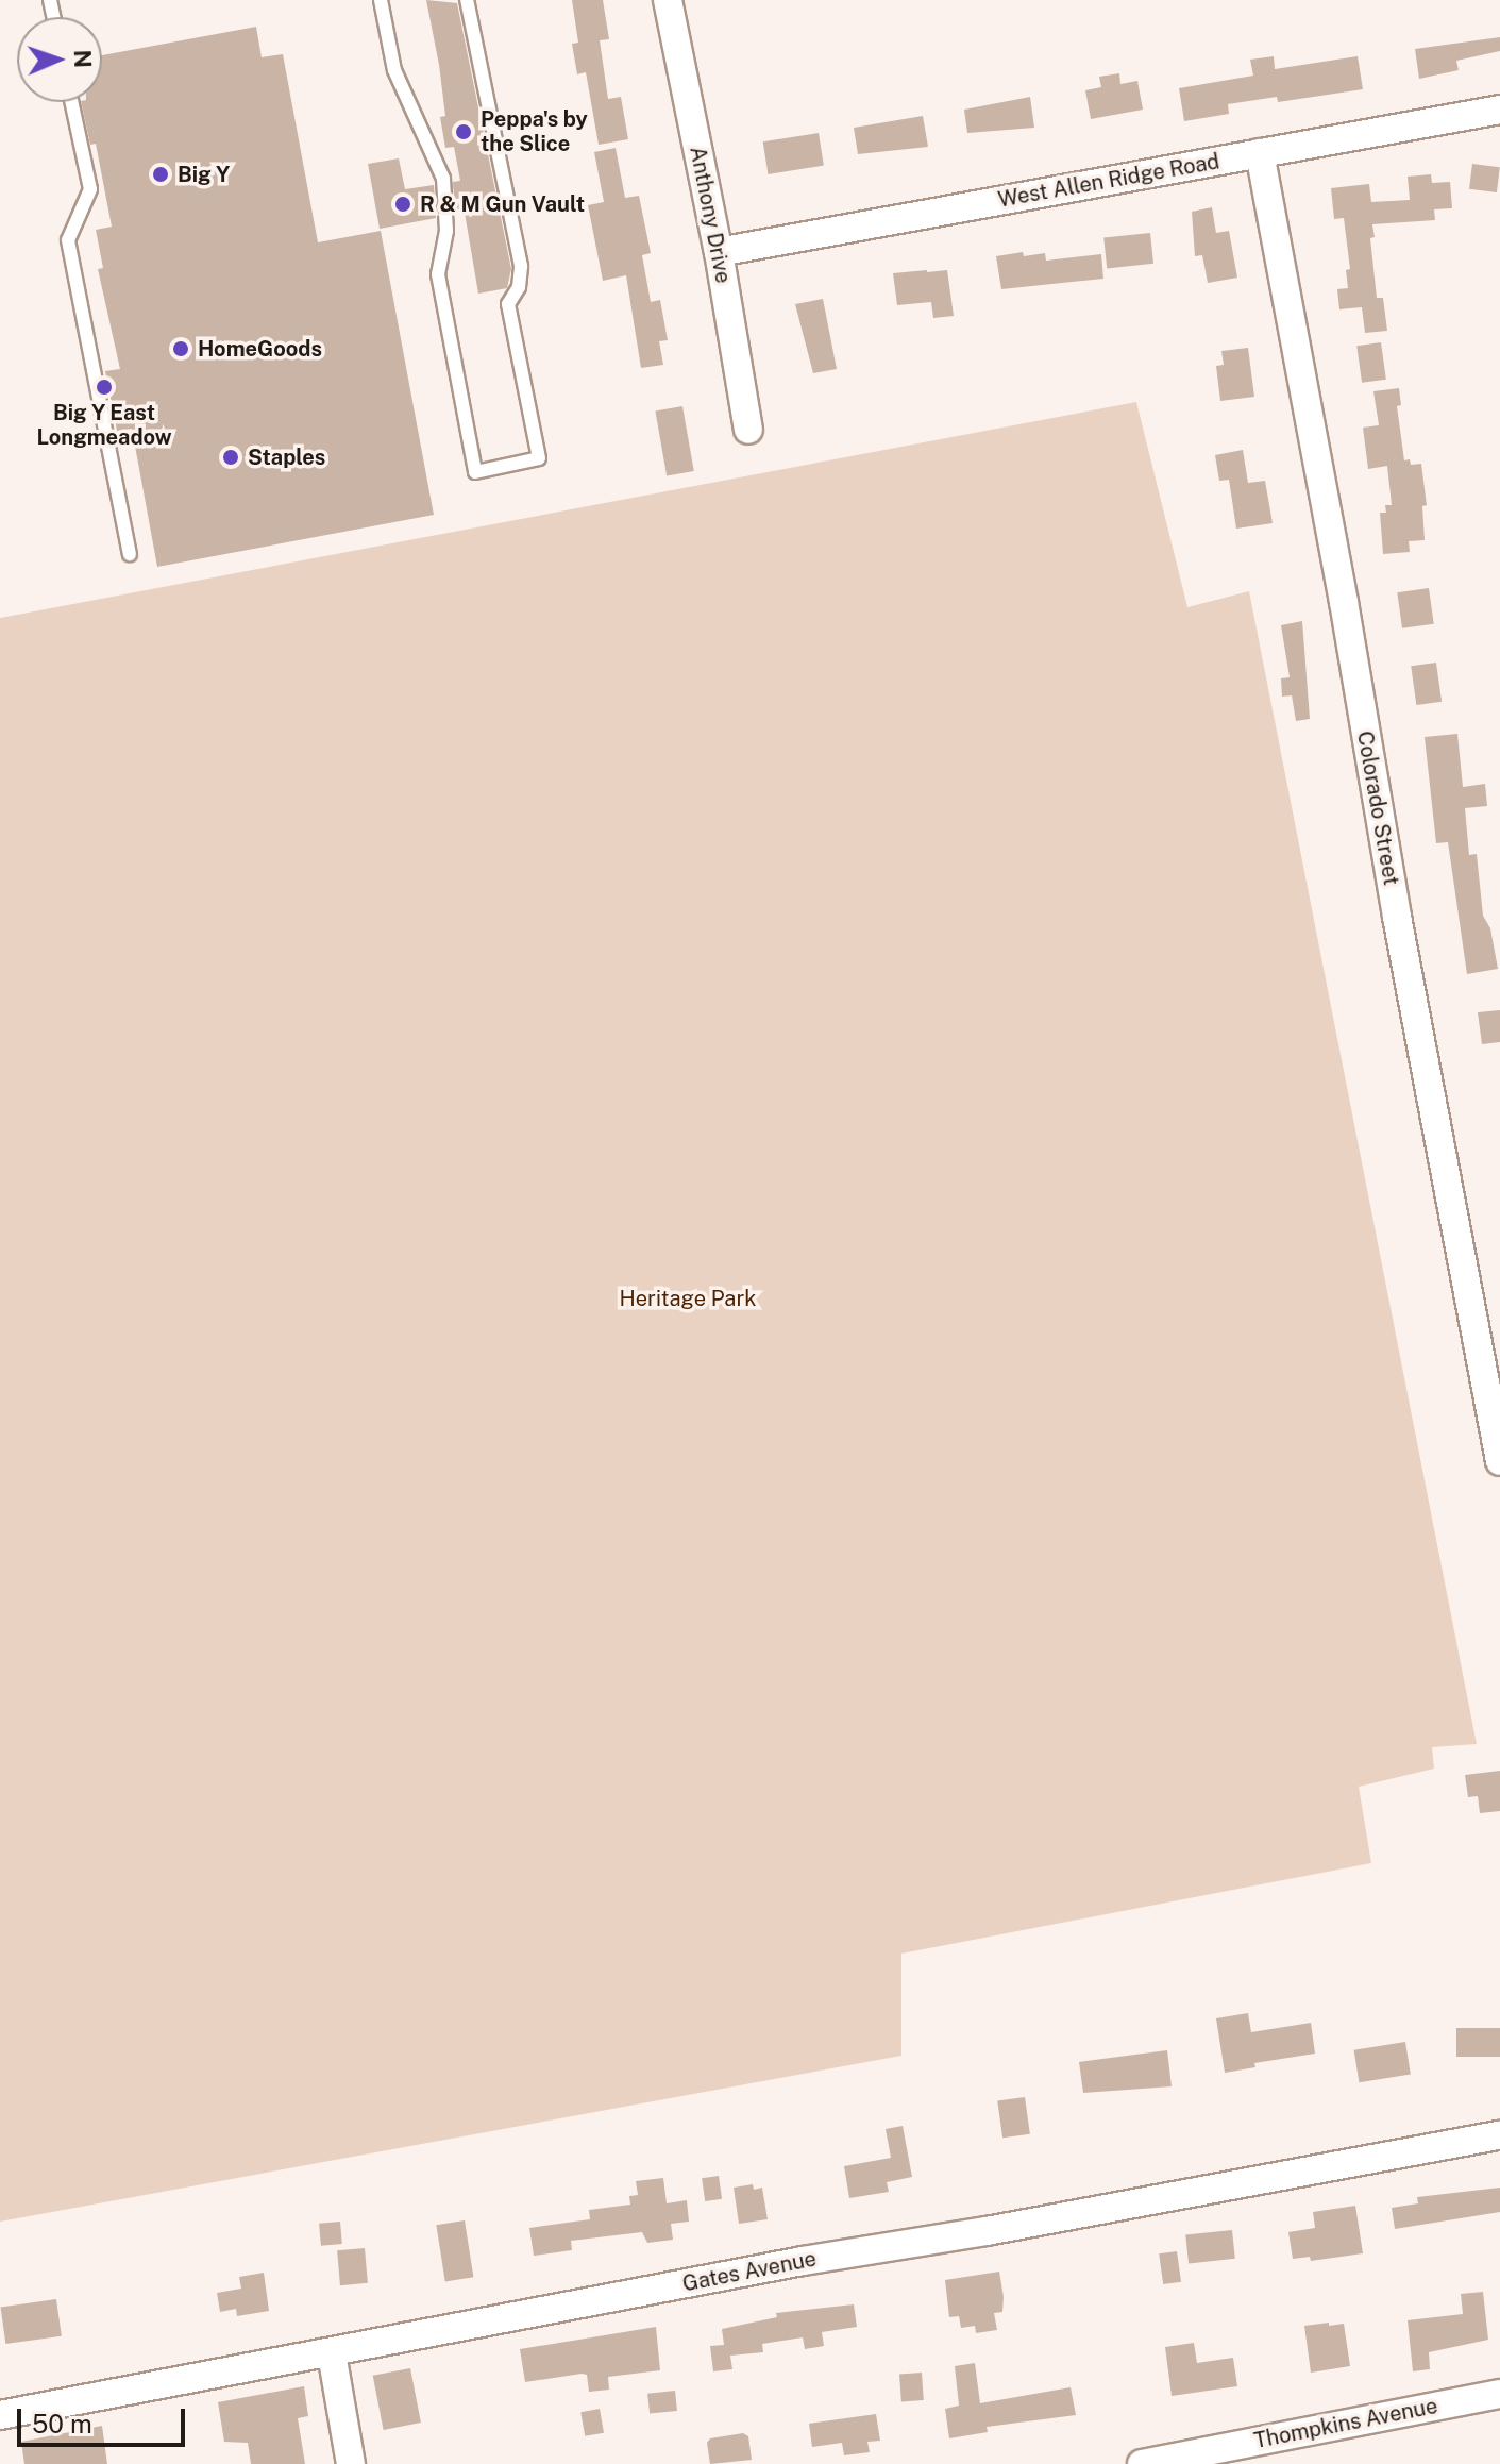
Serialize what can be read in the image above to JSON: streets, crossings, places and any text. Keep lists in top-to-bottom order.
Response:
{
  "streets": {
    "street": [
      "West Allen Ridge Road",
      "Anthony Drive",
      "Colorado Street",
      "Gates Avenue",
      "Thompkins Avenue"
    ]
  },
  "crossings": [
    ["West Allen Ridge Road", "Anthony Drive"],
    ["West Allen Ridge Road", "Colorado Street"]
  ],
  "parks": ["Heritage Park"],
  "places": [
    "Peppa's by the Slice",
    "Big Y",
    "R & M Gun Vault",
    "HomeGoods",
    "Big Y East Longmeadow",
    "Staples"
  ],
  "scale_bar": "50 m",
  "north": "right"
}
